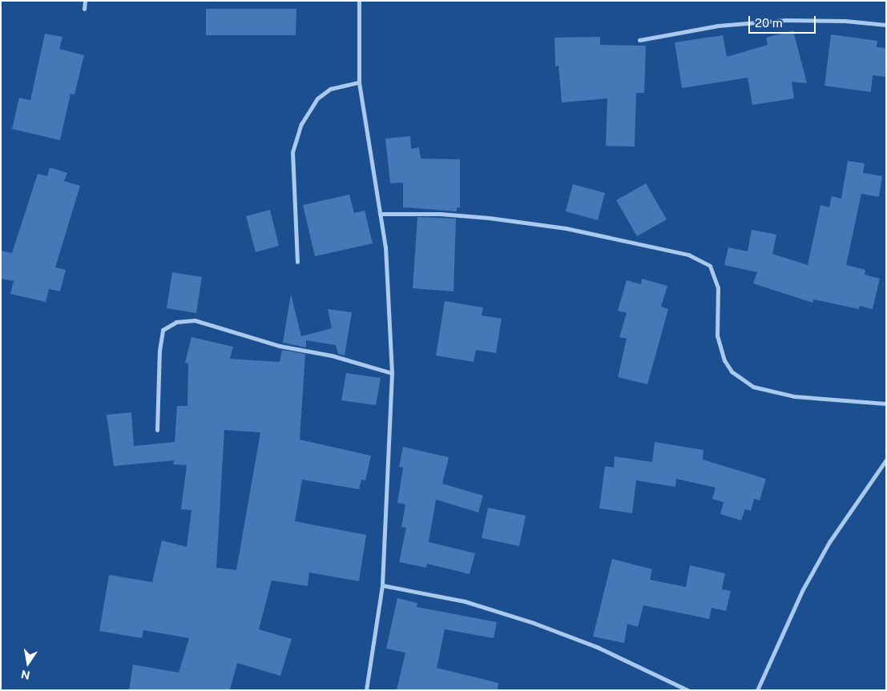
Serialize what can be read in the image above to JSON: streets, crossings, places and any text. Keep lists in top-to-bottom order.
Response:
{
  "scale_bar": "20 m",
  "north": "bottom"
}
